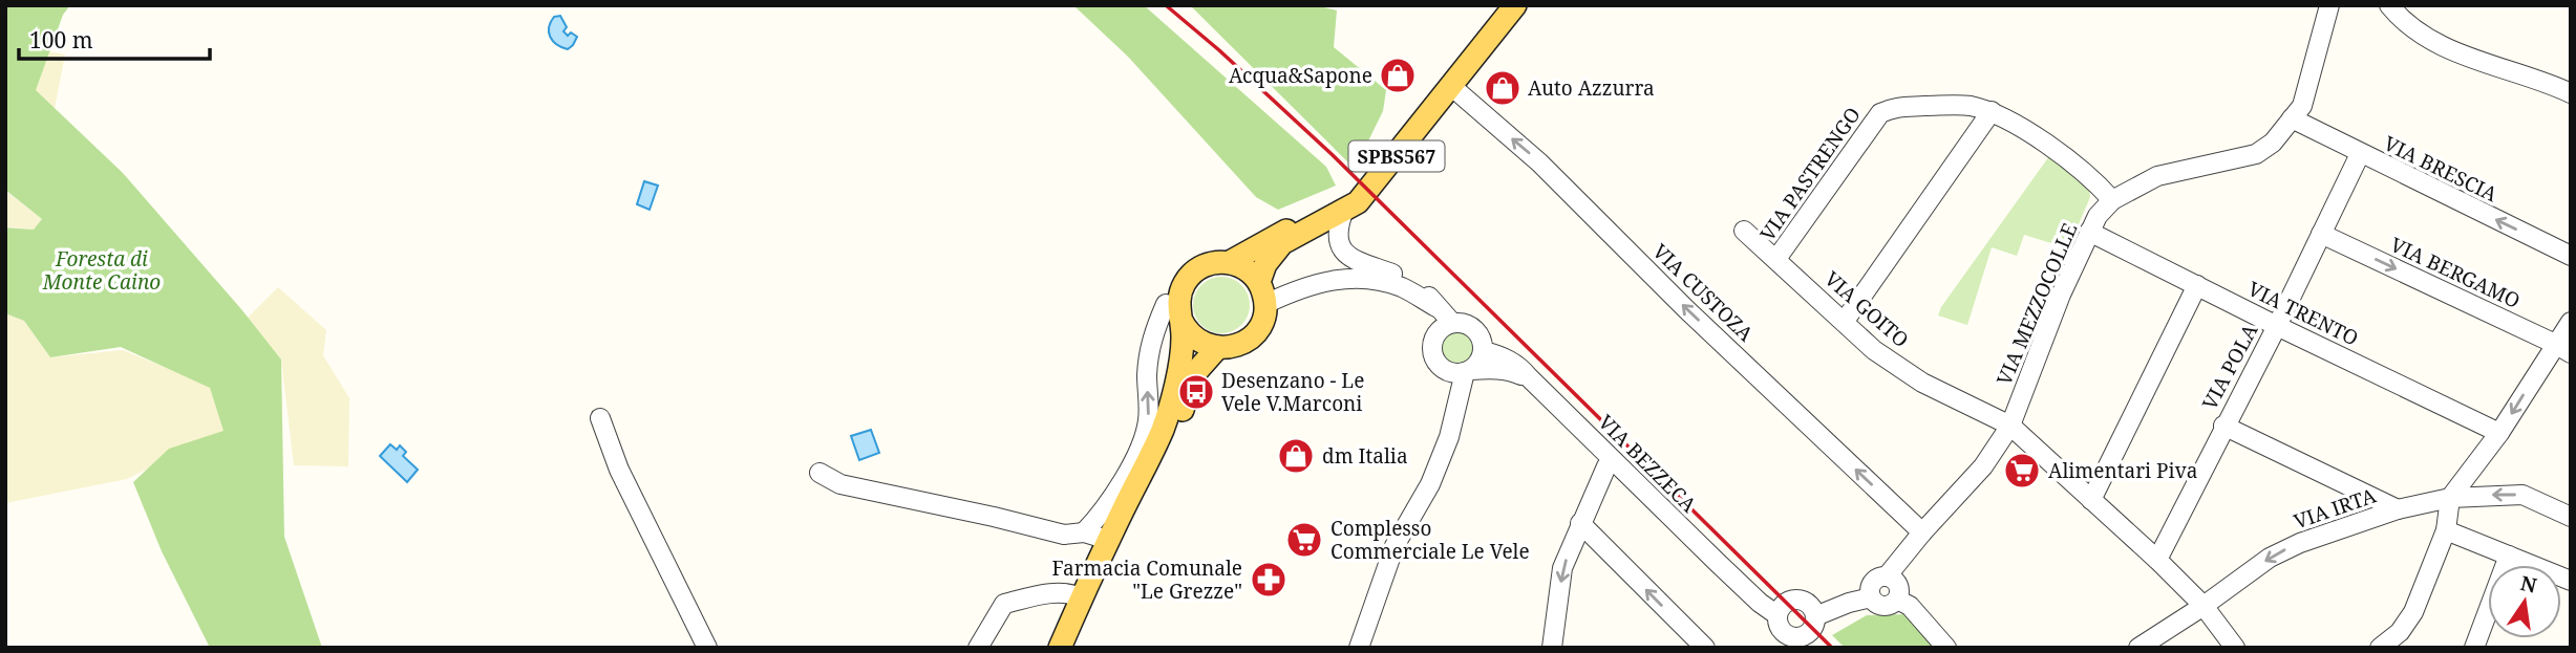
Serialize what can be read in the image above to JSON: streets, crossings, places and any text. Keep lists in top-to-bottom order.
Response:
{
  "streets": {
    "main road": ["SPBS567"],
    "street": [
      "VIA BRESCIA",
      "VIA PASTRENGO",
      "VIA BERGAMO",
      "VIA CUSTOZA",
      "VIA MEZZOCOLLE",
      "VIA GOITO",
      "VIA TRENTO",
      "VIA POLA",
      "VIA BEZZECA",
      "VIA IRTA"
    ]
  },
  "crossings": [
    ["SPBS567", "VIA CUSTOZA"],
    ["VIA BRESCIA", "VIA MEZZOCOLLE"],
    ["VIA BRESCIA", "VIA POLA"],
    ["VIA PASTRENGO", "VIA MEZZOCOLLE"],
    ["VIA PASTRENGO", "VIA GOITO"],
    ["VIA BERGAMO", "VIA POLA"],
    ["VIA CUSTOZA", "VIA MEZZOCOLLE"],
    ["VIA MEZZOCOLLE", "VIA GOITO"],
    ["VIA MEZZOCOLLE", "VIA TRENTO"],
    ["VIA GOITO", "VIA POLA"],
    ["VIA GOITO", "VIA IRTA"],
    ["VIA TRENTO", "VIA POLA"]
  ],
  "one_way": ["VIA BERGAMO", "VIA CUSTOZA", "VIA IRTA"],
  "parks": ["Foresta di Monte Caino"],
  "places": {
    "shop": ["Acqua&Sapone", "Auto Azzurra", "dm Italia"],
    "bus stop": ["Desenzano - Le Vele V.Marconi"],
    "supermarket": ["Alimentari Piva", "Complesso Commerciale Le Vele"],
    "pharmacy": ["Farmacia Comunale \"Le Grezze\""]
  },
  "scale_bar": "100 m",
  "north": "top"
}
